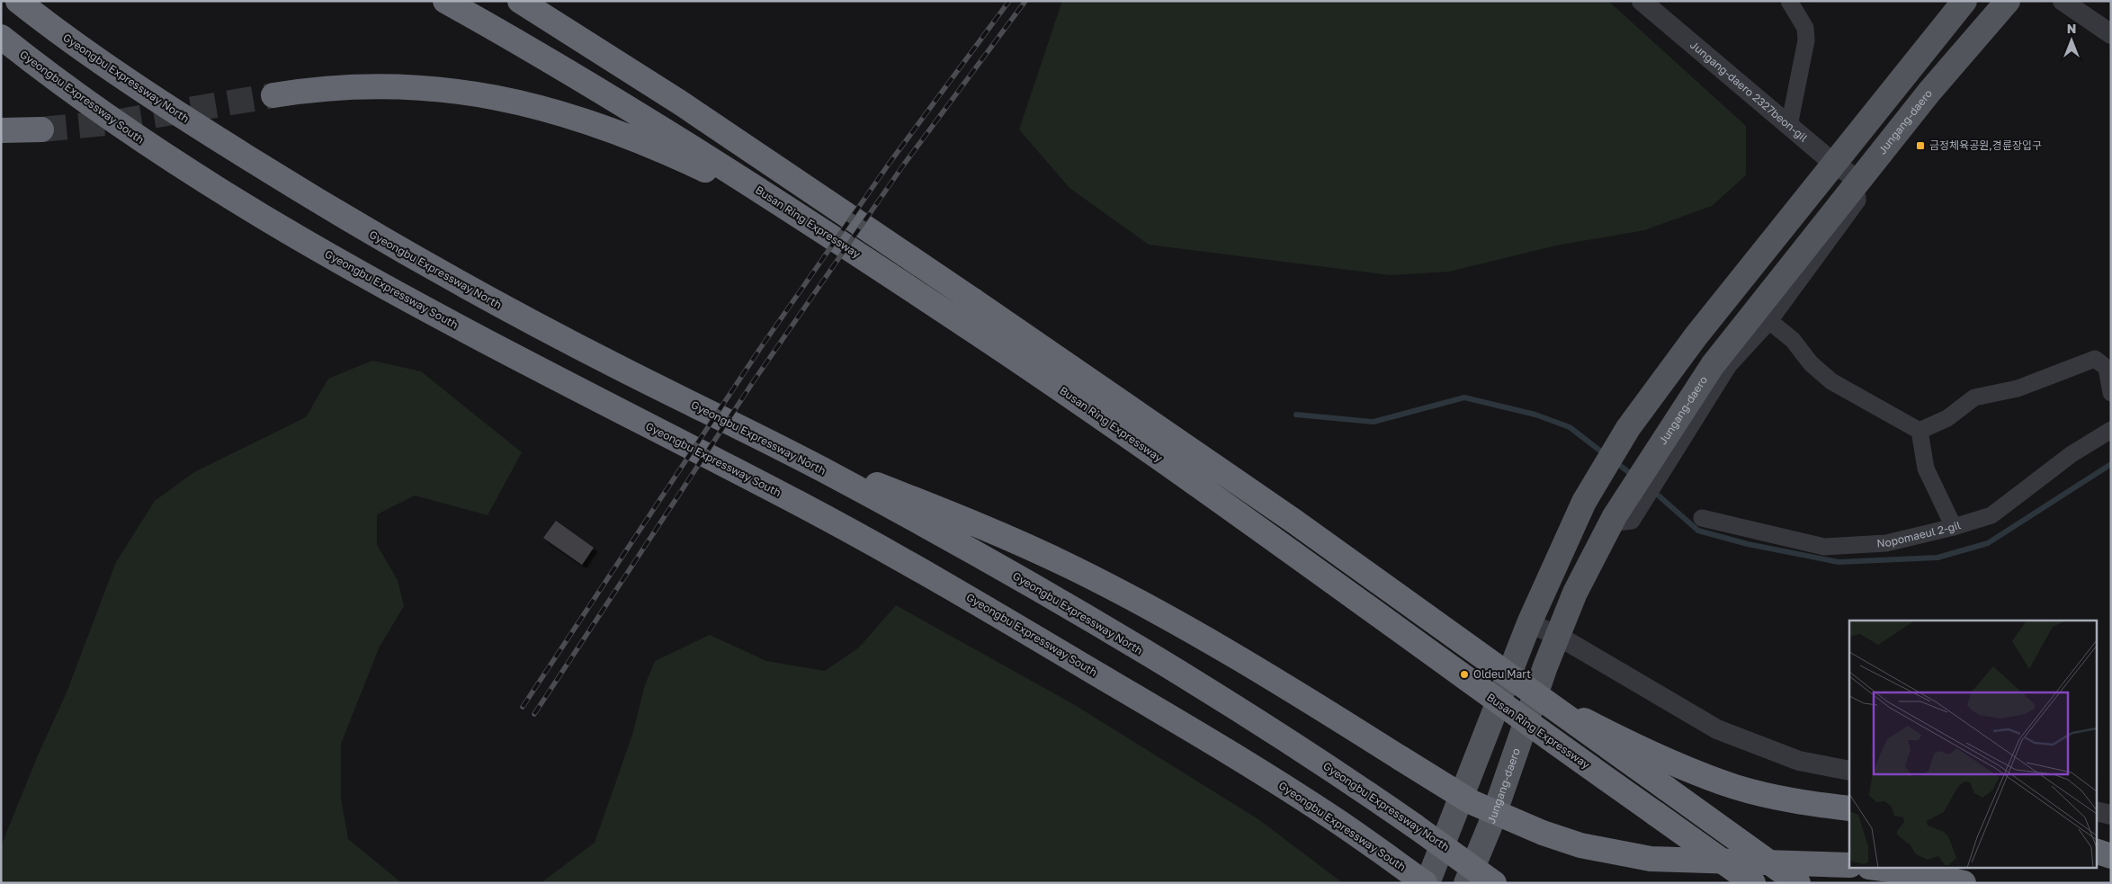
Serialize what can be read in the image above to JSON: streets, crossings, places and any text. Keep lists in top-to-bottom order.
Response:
{
  "streets": {
    "highway": ["Gyeongbu Expressway North", "Gyeongbu Expressway South", "Busan Ring Expressway"],
    "main road": ["Jungang-daero"],
    "street": ["Jungang-daero 2327beon-gil", "Nopomaeul 2-gil"]
  },
  "crossings": [
    ["Jungang-daero 2327beon-gil", "Jungang-daero"]
  ],
  "places": {
    "transit": ["금정체육공원,경륜장입구"],
    "other": ["Oldeu Mart"]
  },
  "north": "top"
}
